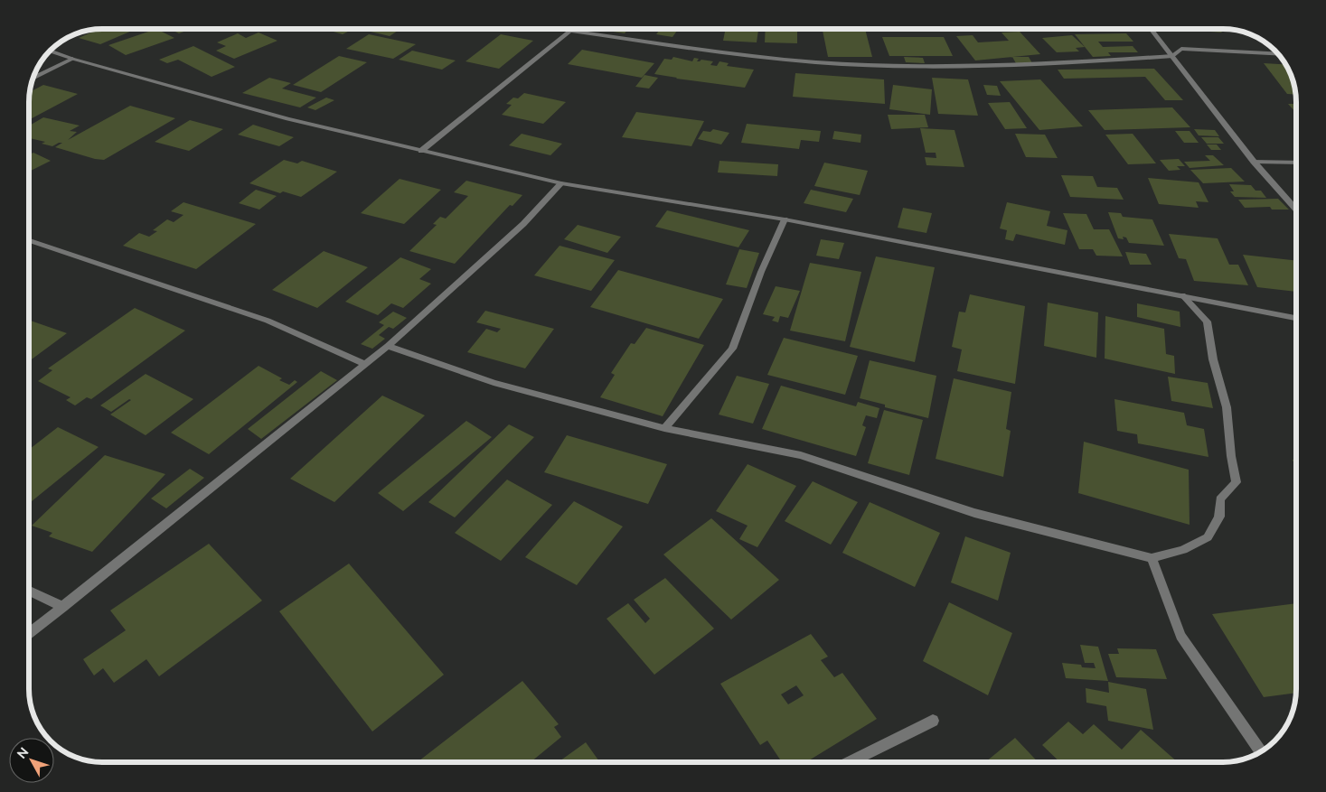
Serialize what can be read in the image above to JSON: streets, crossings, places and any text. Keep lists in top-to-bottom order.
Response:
{
  "north": "top left"
}
